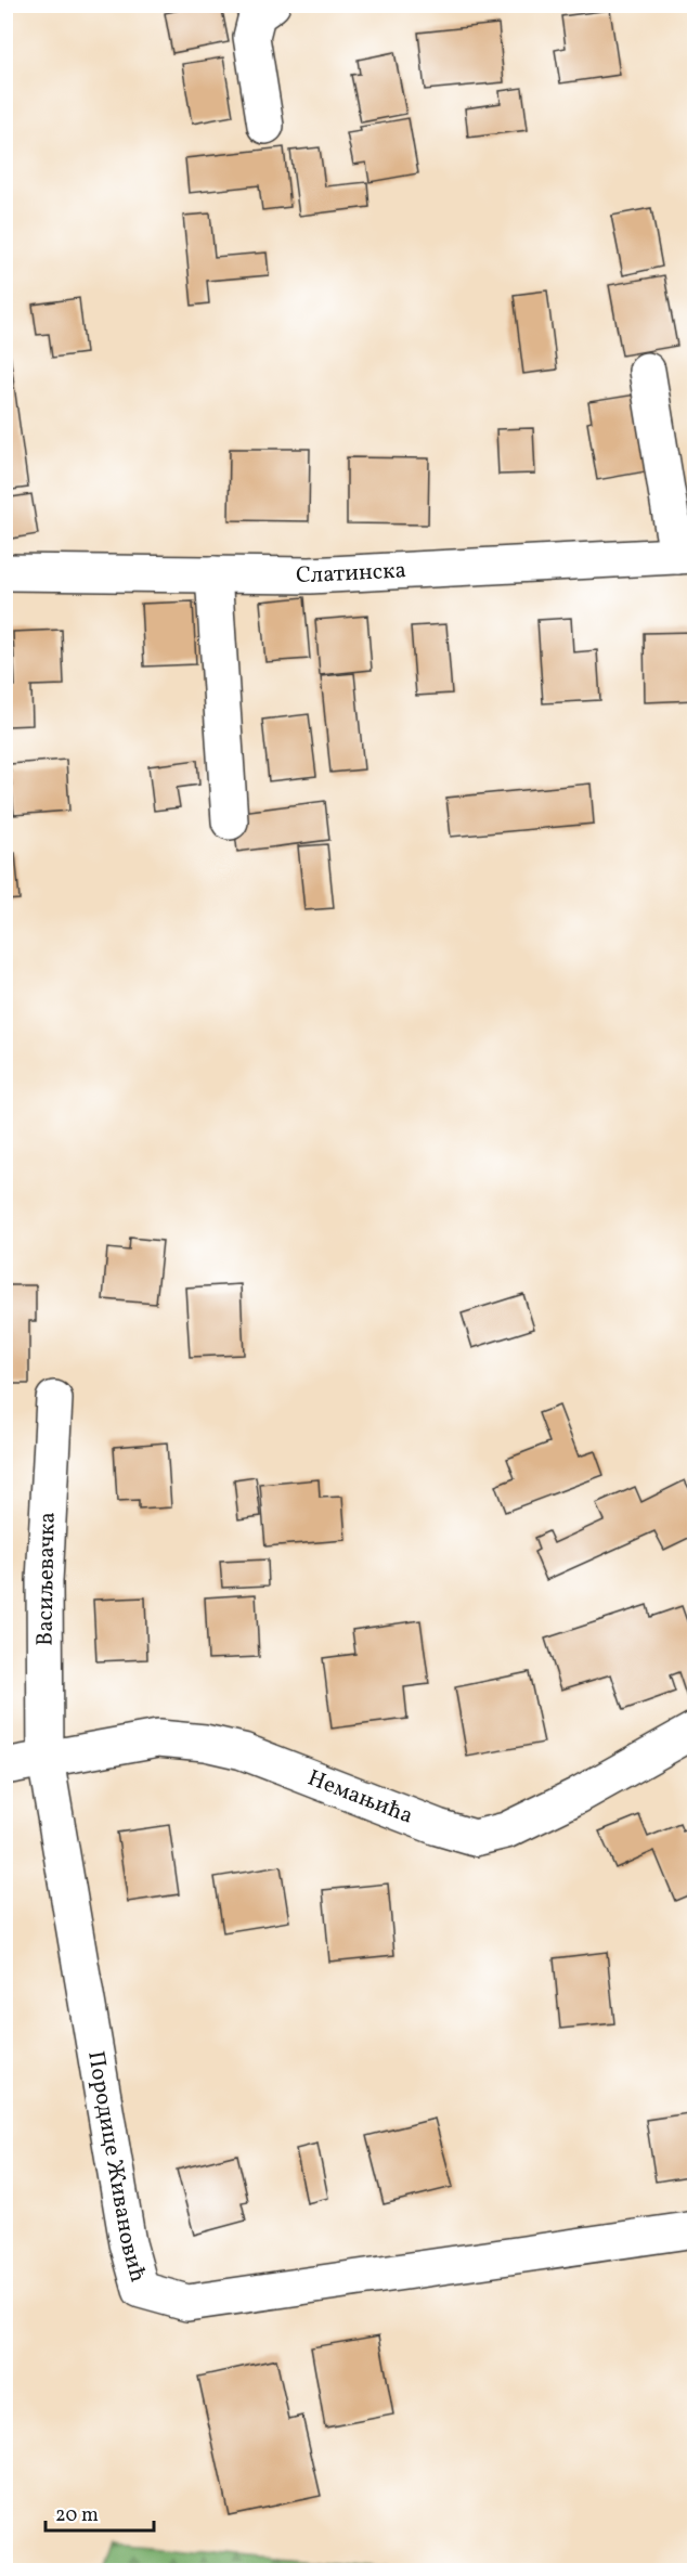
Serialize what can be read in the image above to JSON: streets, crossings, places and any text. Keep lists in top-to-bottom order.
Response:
{
  "streets": {
    "street": [
      "Слатинска",
      "Васиљевачка",
      "Немањића",
      "Породице Живановић"
    ]
  },
  "crossings": [
    ["Васиљевачка", "Немањића"],
    ["Васиљевачка", "Породице Живановић"],
    ["Немањића", "Породице Живановић"]
  ],
  "scale_bar": "20 m"
}
